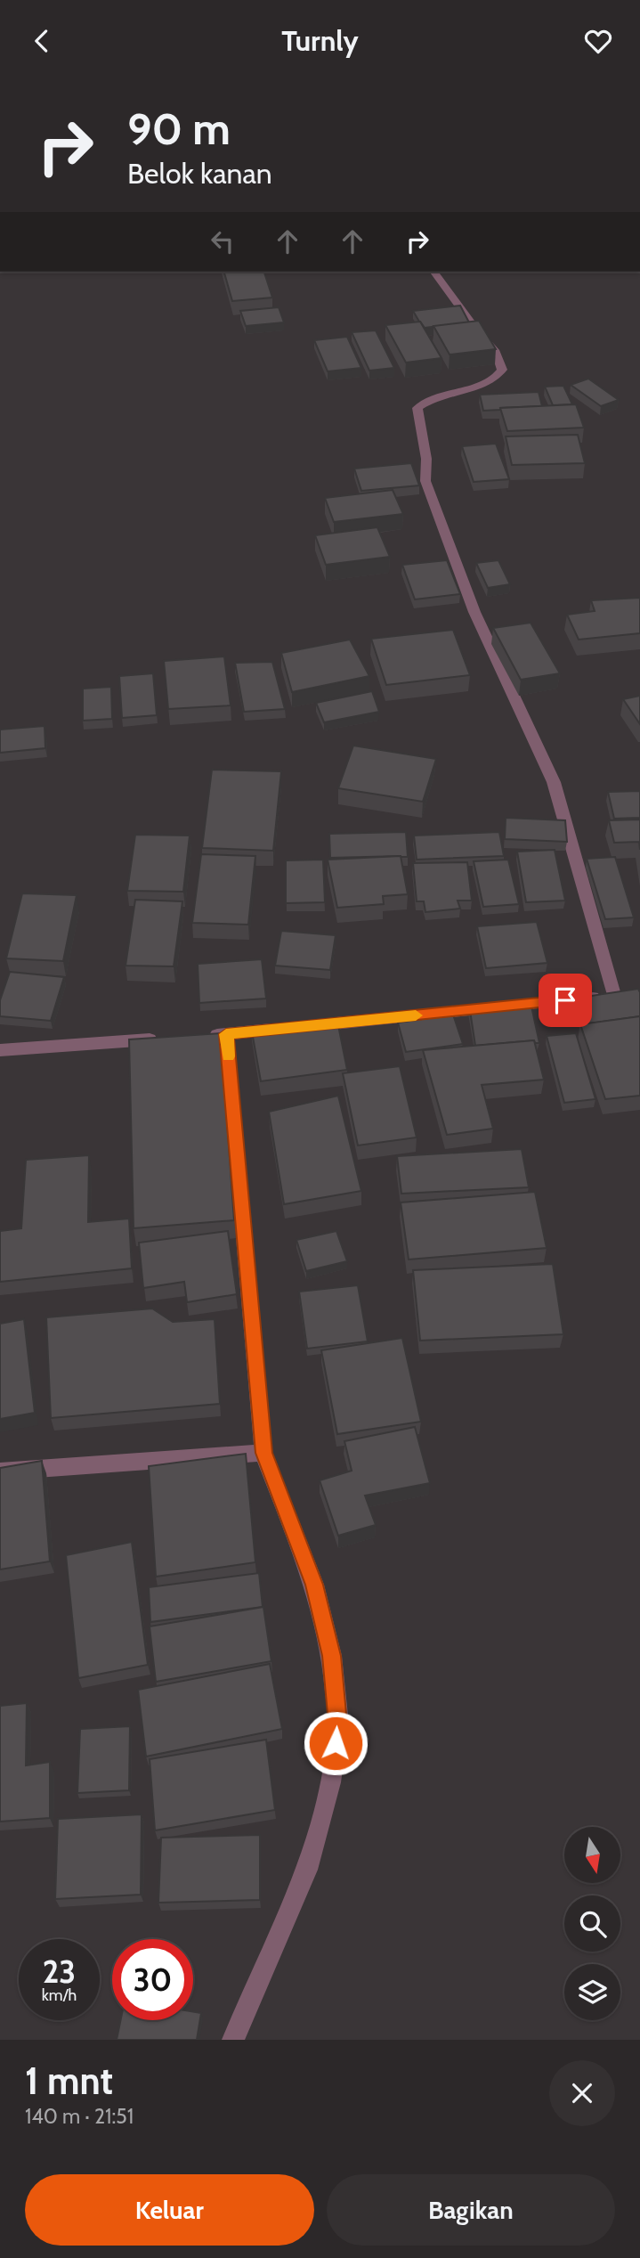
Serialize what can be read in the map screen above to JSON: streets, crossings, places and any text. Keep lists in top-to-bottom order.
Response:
{
  "north": "bottom",
  "page": {
    "header": "Turnly",
    "turn": ["90 m", "Belok kanan"],
    "speed": "23 km/h",
    "limit": "30",
    "heading": ["1 mnt", "140 m · 21:51"],
    "buttons": ["Keluar", "Bagikan"]
  }
}
